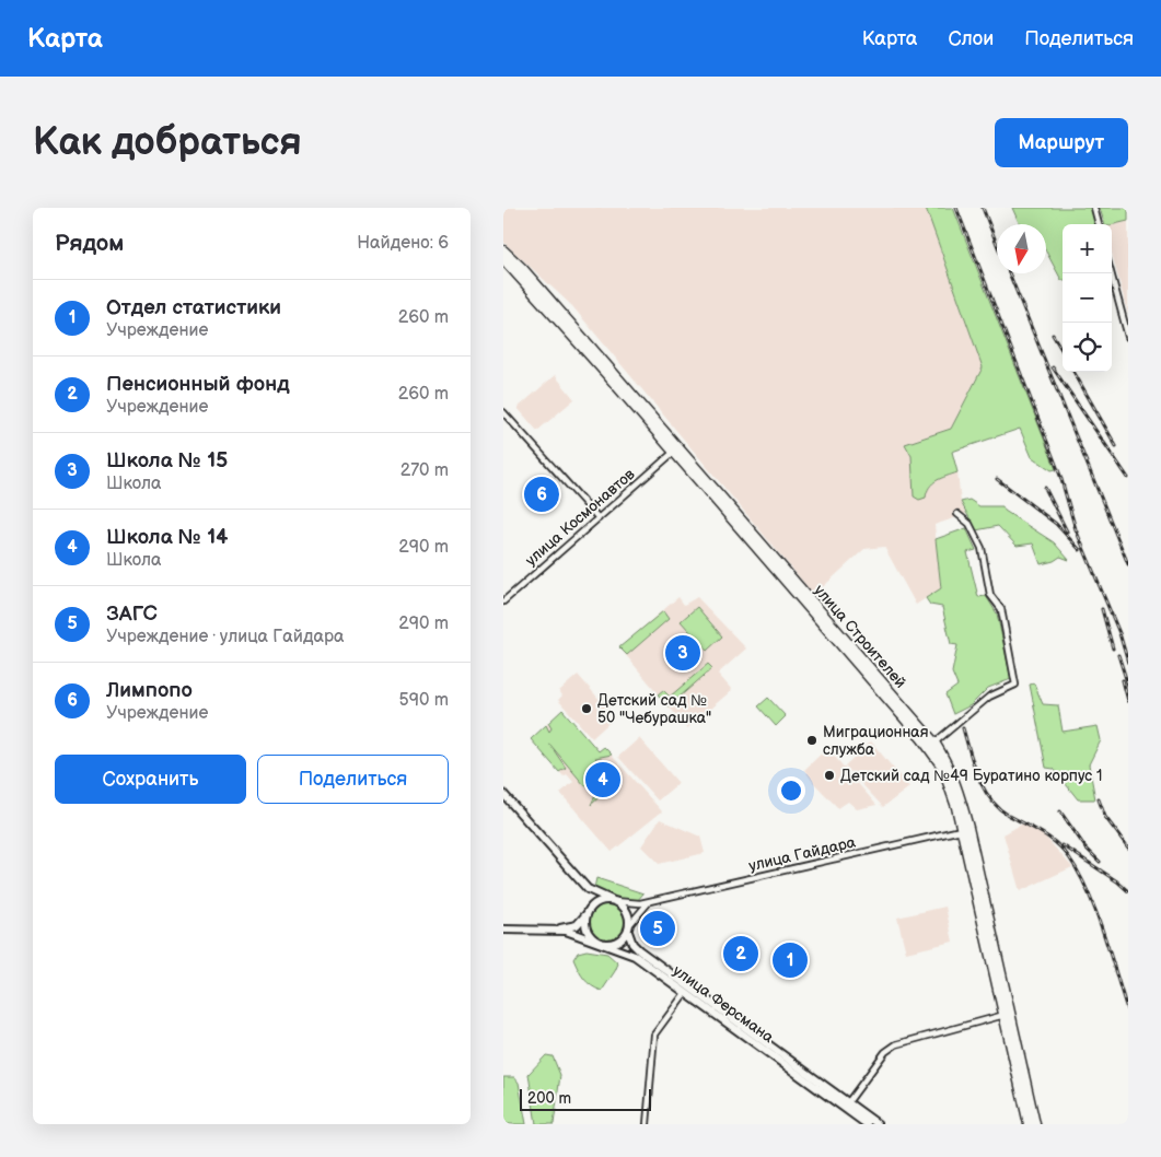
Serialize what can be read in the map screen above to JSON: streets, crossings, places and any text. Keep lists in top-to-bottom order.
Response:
{
  "streets": {
    "main road": ["улица Строителей"],
    "street": ["улица Космонавтов", "улица Гайдара", "улица Ферсмана"]
  },
  "crossings": [
    ["улица Космонавтов", "улица Строителей"],
    ["улица Строителей", "улица Гайдара"],
    ["улица Гайдара", "улица Ферсмана"]
  ],
  "places": ["Детский сад № 50 \"Чебурашка\"", "Миграционная служба", "Детский сад №49 Буратино корпус 1"],
  "scale_bar": "200 m",
  "north": "bottom",
  "page": {
    "header": "Карта",
    "nav": ["Карта", "Слои", "Поделиться"],
    "buttons": [
      "Маршрут",
      ["Сохранить", "Поделиться"]
    ],
    "title": "Как добраться",
    "heading": ["Рядом", "Найдено: 6"],
    "map_buttons": ["+", "−"],
    "list": [
      {
        "mark": "1",
        "name": "Отдел статистики",
        "note": "Учреждение",
        "value": "260 m"
      },
      {
        "mark": "2",
        "name": "Пенсионный фонд",
        "note": "Учреждение",
        "value": "260 m"
      },
      {
        "mark": "3",
        "name": "Школа № 15",
        "note": "Школа",
        "value": "270 m"
      },
      {
        "mark": "4",
        "name": "Школа № 14",
        "note": "Школа",
        "value": "290 m"
      },
      {
        "mark": "5",
        "name": "ЗАГС",
        "note": "Учреждение · улица Гайдара",
        "value": "290 m"
      },
      {
        "mark": "6",
        "name": "Лимпопо",
        "note": "Учреждение",
        "value": "590 m"
      }
    ],
    "pins": [
      "6",
      "3",
      "4",
      "5",
      "2",
      "1"
    ],
    "scale": "200 m"
  }
}
